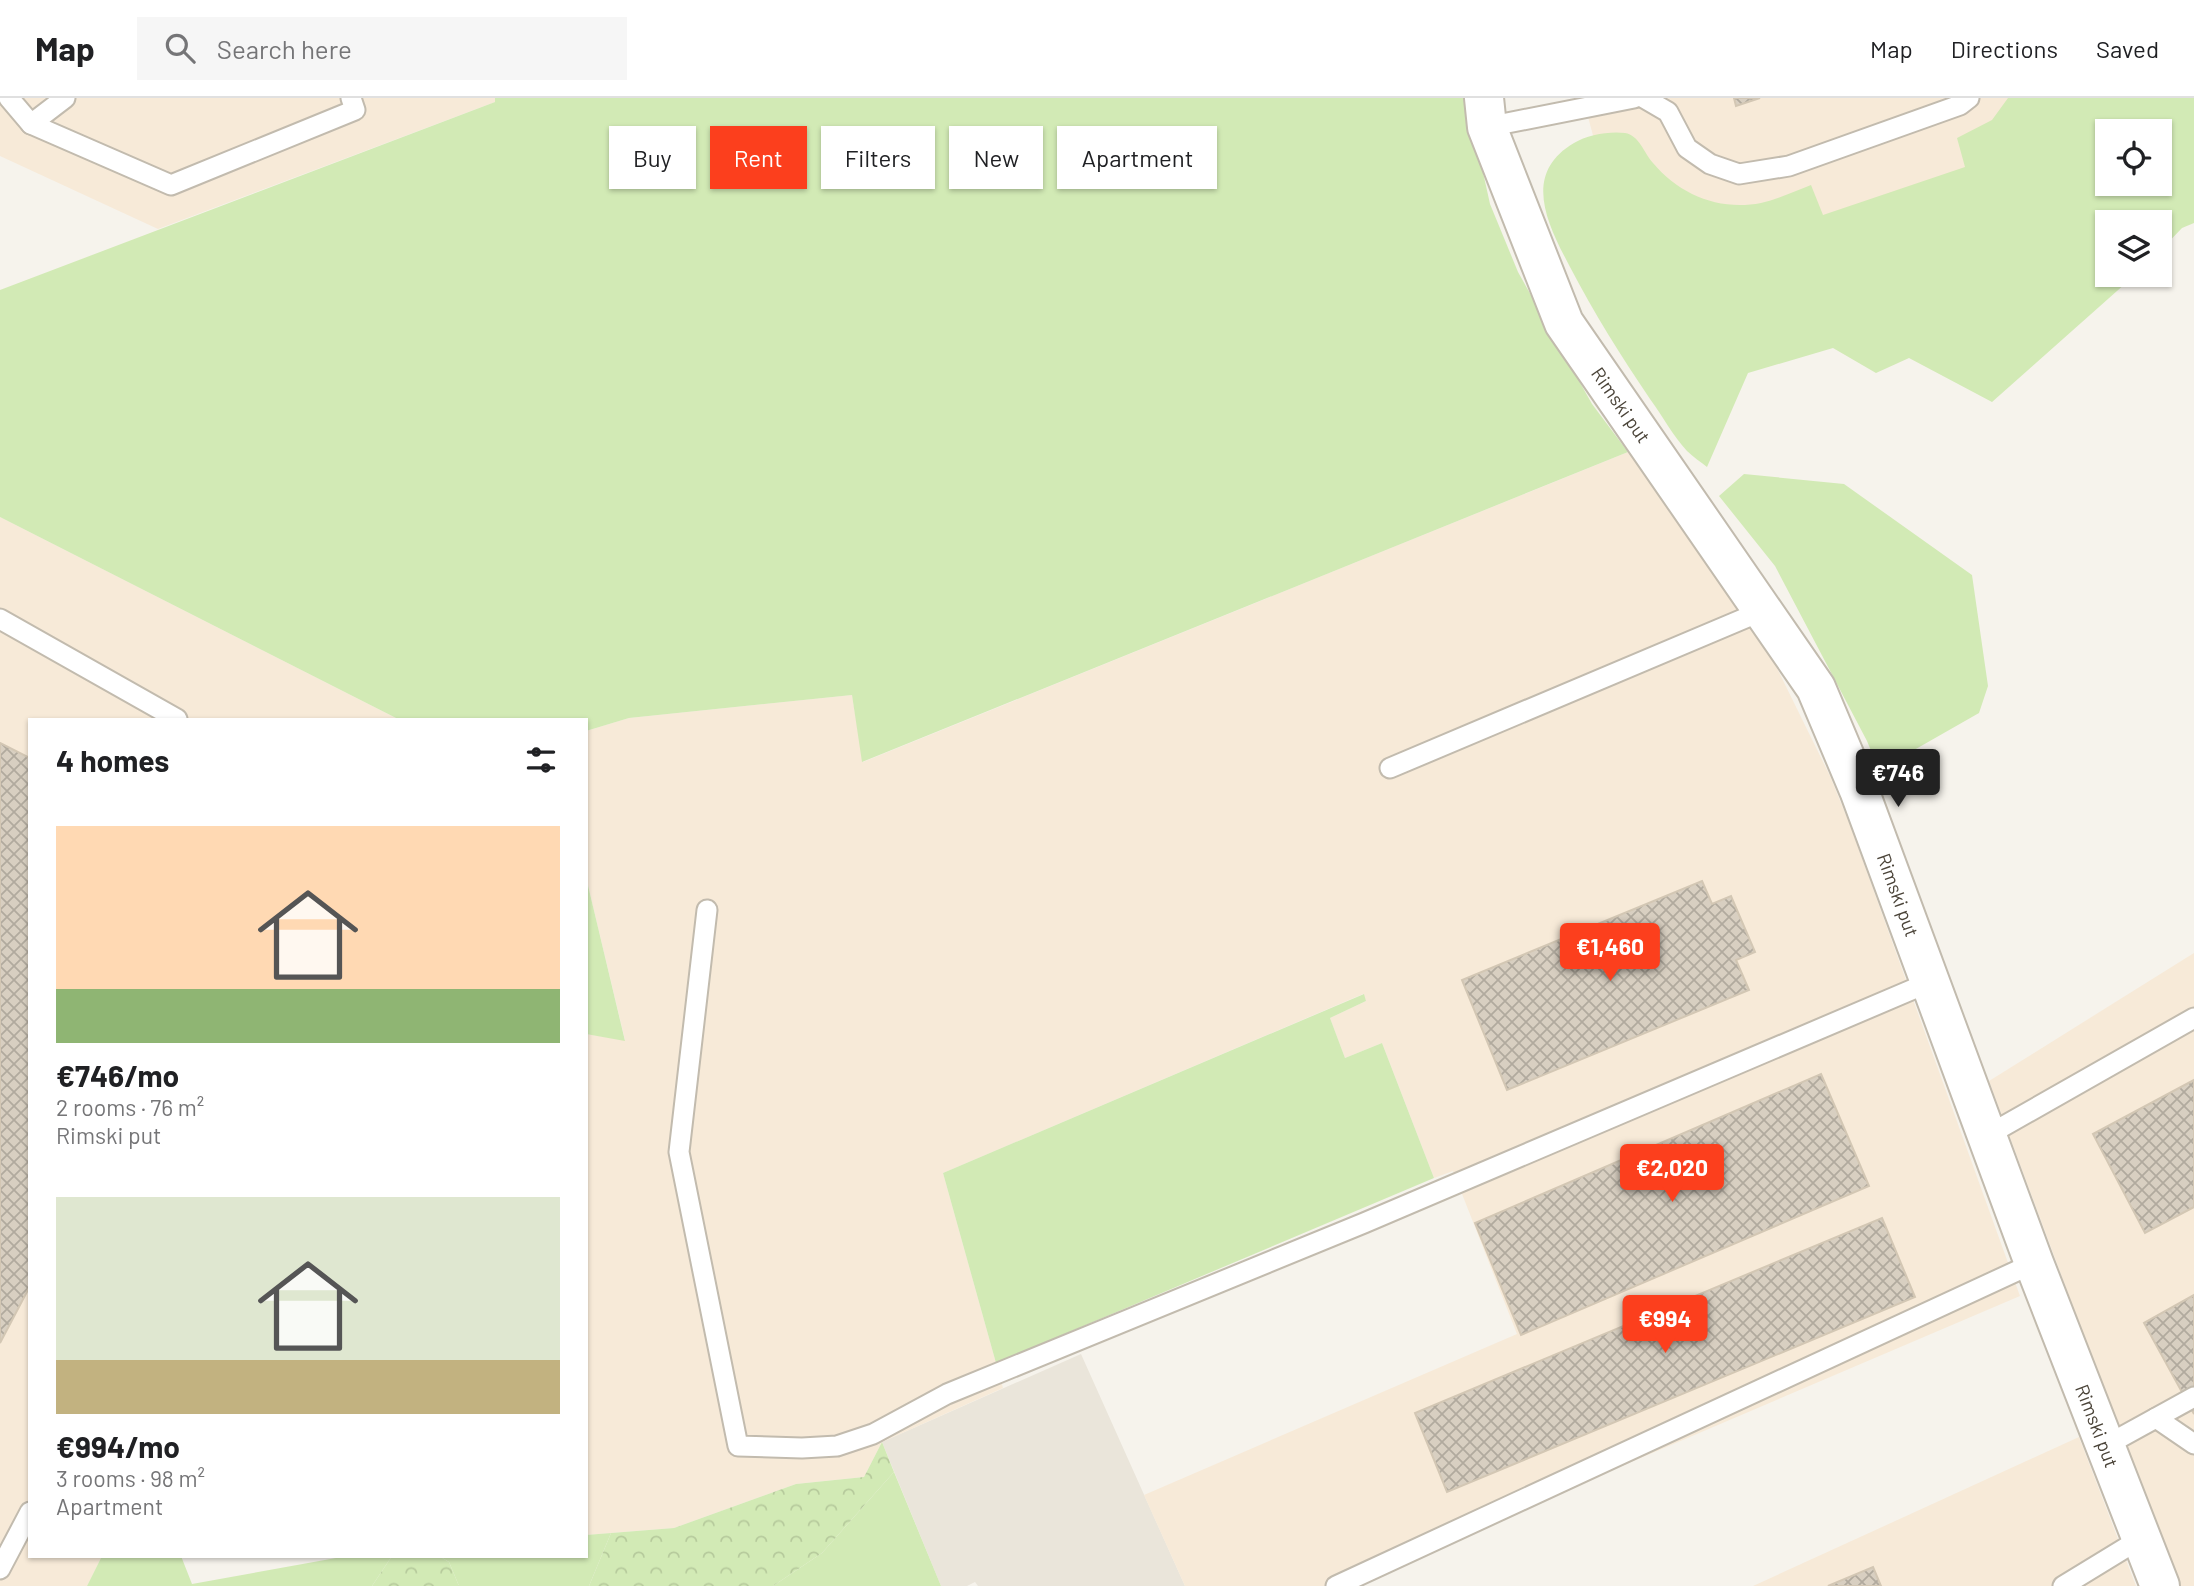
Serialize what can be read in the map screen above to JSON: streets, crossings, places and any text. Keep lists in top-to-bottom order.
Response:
{
  "streets": {
    "street": ["Rimski put"]
  },
  "page": {
    "header": "Map",
    "search": "Search here",
    "nav": ["Map", "Directions", "Saved"],
    "chip": [
      "Buy",
      "Rent",
      "Filters",
      "New",
      "Apartment"
    ],
    "heading": "4 homes",
    "price": [
      "€746",
      "€1,460",
      "€2,020",
      "€994"
    ],
    "list": [
      {
        "name": "€746/mo",
        "note": "2 rooms · 76 m² · Rimski put"
      },
      {
        "name": "€994/mo",
        "note": "3 rooms · 98 m² · Apartment"
      }
    ]
  }
}
